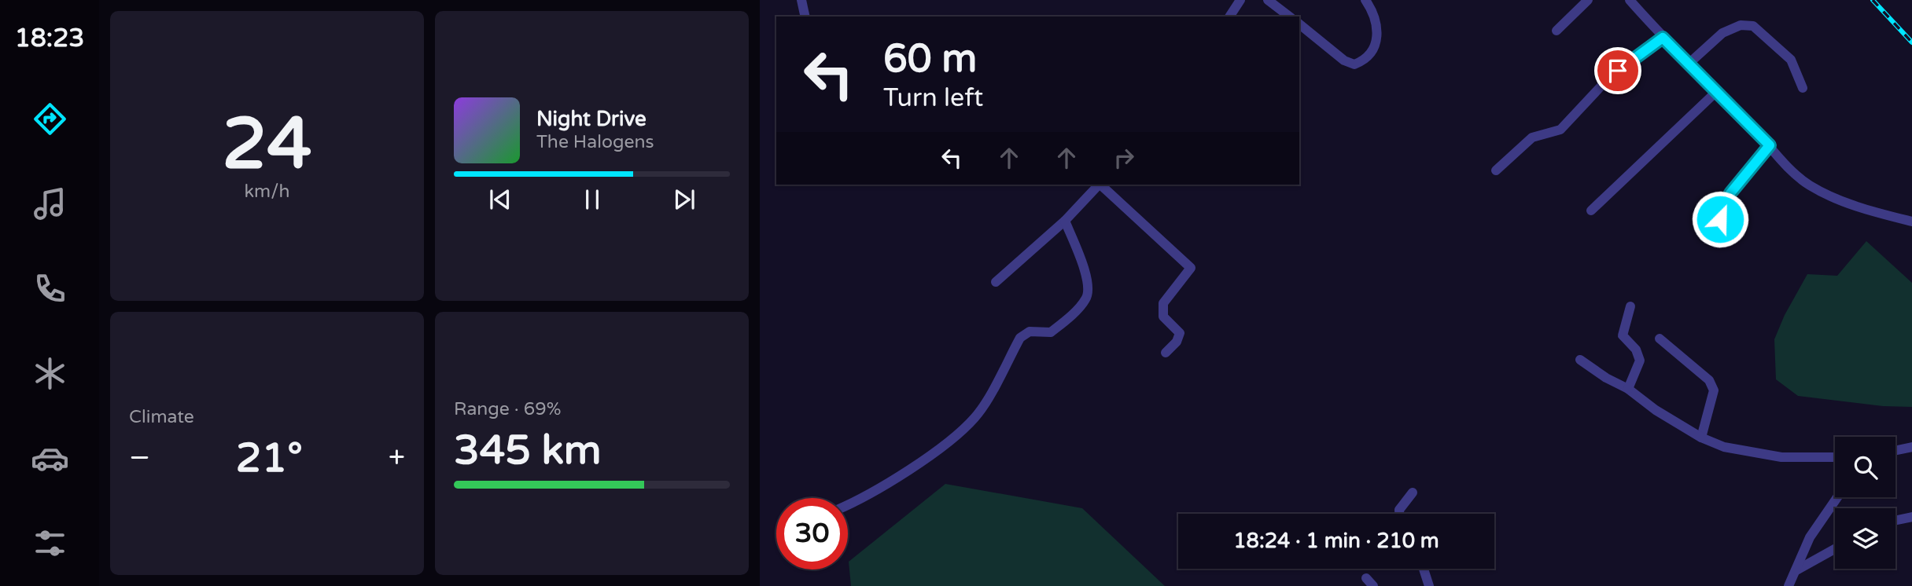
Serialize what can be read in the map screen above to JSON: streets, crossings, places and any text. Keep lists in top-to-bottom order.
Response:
{
  "page": {
    "tabs": "18:23",
    "tile": [
      ["24", "km/h"],
      "Climate",
      ["Range · 69%", "345 km"]
    ],
    "turn": ["60 m", "Turn left"],
    "song": ["Night Drive", "The Halogens"],
    "heat": ["−", "21°", "+"],
    "limit": "30",
    "trip": "18:24 · 1 min · 210 m"
  }
}
